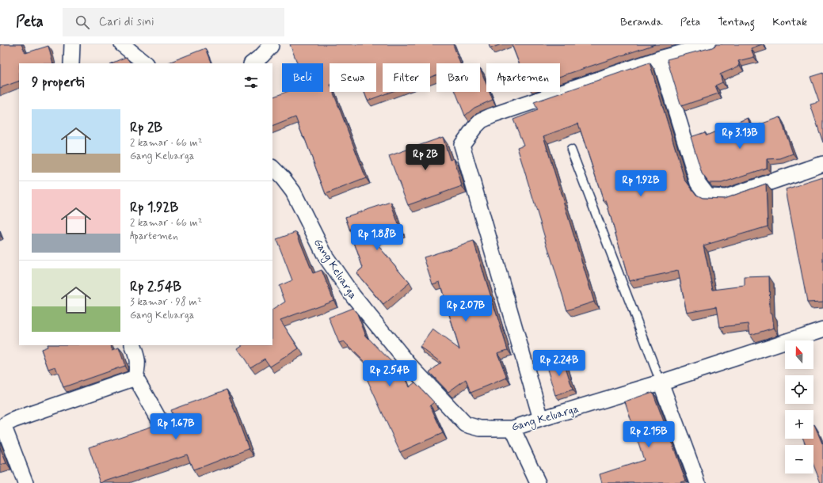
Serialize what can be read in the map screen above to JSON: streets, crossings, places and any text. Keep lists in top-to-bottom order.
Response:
{
  "streets": {
    "street": ["Gang Keluarga"]
  },
  "north": "top",
  "page": {
    "header": "Peta",
    "search": "Cari di sini",
    "nav": [
      "Beranda",
      "Peta",
      "Tentang",
      "Kontak"
    ],
    "chip": [
      "Beli",
      "Sewa",
      "Filter",
      "Baru",
      "Apartemen"
    ],
    "heading": "9 properti",
    "list": [
      {
        "name": "Rp 2B",
        "note": "2 kamar · 66 m² · Gang Keluarga"
      },
      {
        "name": "Rp 1.92B",
        "note": "2 kamar · 66 m² · Apartemen"
      },
      {
        "name": "Rp 2.54B",
        "note": "3 kamar · 98 m² · Gang Keluarga"
      }
    ],
    "price": [
      "Rp 3.13B",
      "Rp 2B",
      "Rp 1.92B",
      "Rp 1.88B",
      "Rp 2.07B",
      "Rp 2.24B",
      "Rp 2.54B",
      "Rp 1.67B",
      "Rp 2.15B"
    ],
    "map_buttons": ["+", "−"]
  }
}
